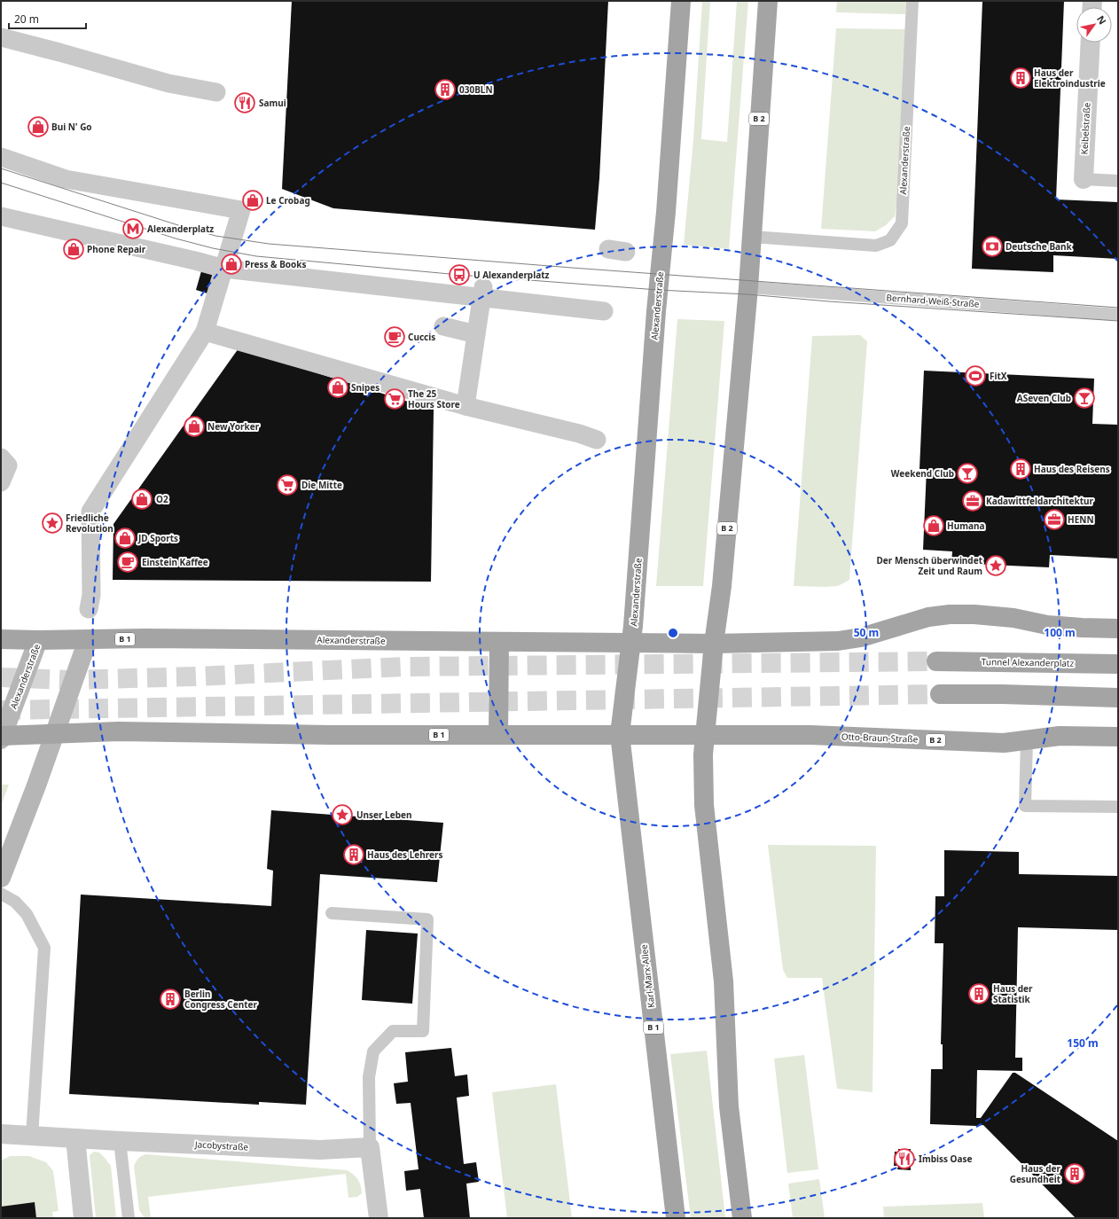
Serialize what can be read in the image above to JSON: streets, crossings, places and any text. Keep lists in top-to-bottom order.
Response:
{
  "streets": {
    "main road": [
      "B 2",
      "Alexanderstraße",
      "B 1",
      "Tunnel Alexanderplatz",
      "Otto-Braun-Straße",
      "Karl-Marx-Allee"
    ],
    "street": ["Keibelstraße", "Jacobystraße"],
    "lane": ["Bernhard-Weiß-Straße"]
  },
  "crossings": [
    ["B 2", "Alexanderstraße"],
    ["B 2", "Bernhard-Weiß-Straße"],
    ["B 2", "B 1"],
    ["B 2", "Otto-Braun-Straße"],
    ["B 2", "Karl-Marx-Allee"],
    ["Alexanderstraße", "B 1"],
    ["Alexanderstraße", "Karl-Marx-Allee"],
    ["B 1", "Karl-Marx-Allee"]
  ],
  "places": {
    "building": [
      "Haus der Elektroindustrie",
      "030BLN",
      "Haus des Reisens",
      "Haus des Lehrers",
      "Haus der Statistik",
      "Berlin Congress Center",
      "Haus der Gesundheit"
    ],
    "restaurant": ["Samui", "Imbiss Oase"],
    "shop": [
      "Bui N' Go",
      "Le Crobag",
      "Phone Repair",
      "Press & Books",
      "Snipes",
      "New Yorker",
      "O2",
      "Humana",
      "JD Sports"
    ],
    "metro station": ["Alexanderplatz"],
    "bank": ["Deutsche Bank"],
    "bus stop": ["U Alexanderplatz"],
    "cafe": ["Cuccis", "Einstein Kaffee"],
    "sports": ["FitX"],
    "bar": ["ASeven Club", "Weekend Club"],
    "supermarket": ["The 25 Hours Store", "Die Mitte"],
    "office": ["Kadawittfeldarchitektur", "HENN"],
    "place": ["Friedliche Revolution", "Der Mensch überwindet Zeit und Raum", "Unser Leben"]
  },
  "scale_bar": "20 m",
  "north": "top right",
  "rings": ["50 m", "100 m", "150 m"]
}
